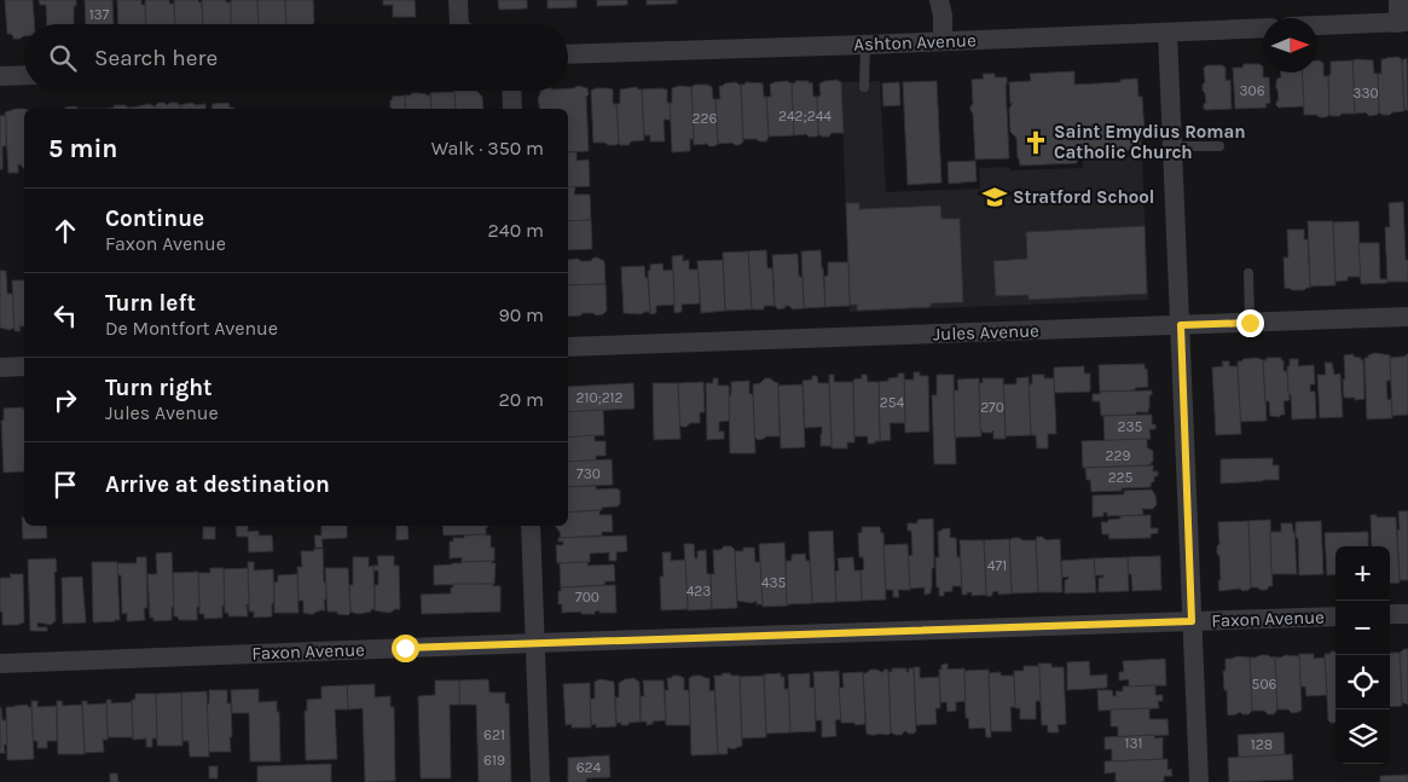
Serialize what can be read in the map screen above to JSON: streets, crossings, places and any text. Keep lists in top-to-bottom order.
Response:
{
  "streets": {
    "street": ["Ashton Avenue", "Jules Avenue", "Faxon Avenue"]
  },
  "places": {
    "church": ["Saint Emydius Roman Catholic Church"],
    "school or university": ["Stratford School"]
  },
  "house_numbers": [
    "137",
    "306",
    "330",
    "242;244",
    "226",
    "210;212",
    "254",
    "270",
    "235",
    "229",
    "730",
    "225",
    "471",
    "435",
    "423",
    "700",
    "506",
    "621",
    "131",
    "128",
    "619",
    "624"
  ],
  "north": "right",
  "page": {
    "search": "Search here",
    "heading": ["5 min", "Walk · 350 m"],
    "list": [
      ["Continue", "Faxon Avenue", "240 m"],
      ["Turn left", "De Montfort Avenue", "90 m"],
      ["Turn right", "Jules Avenue", "20 m"],
      "Arrive at destination"
    ],
    "map_buttons": ["+", "−"]
  }
}
